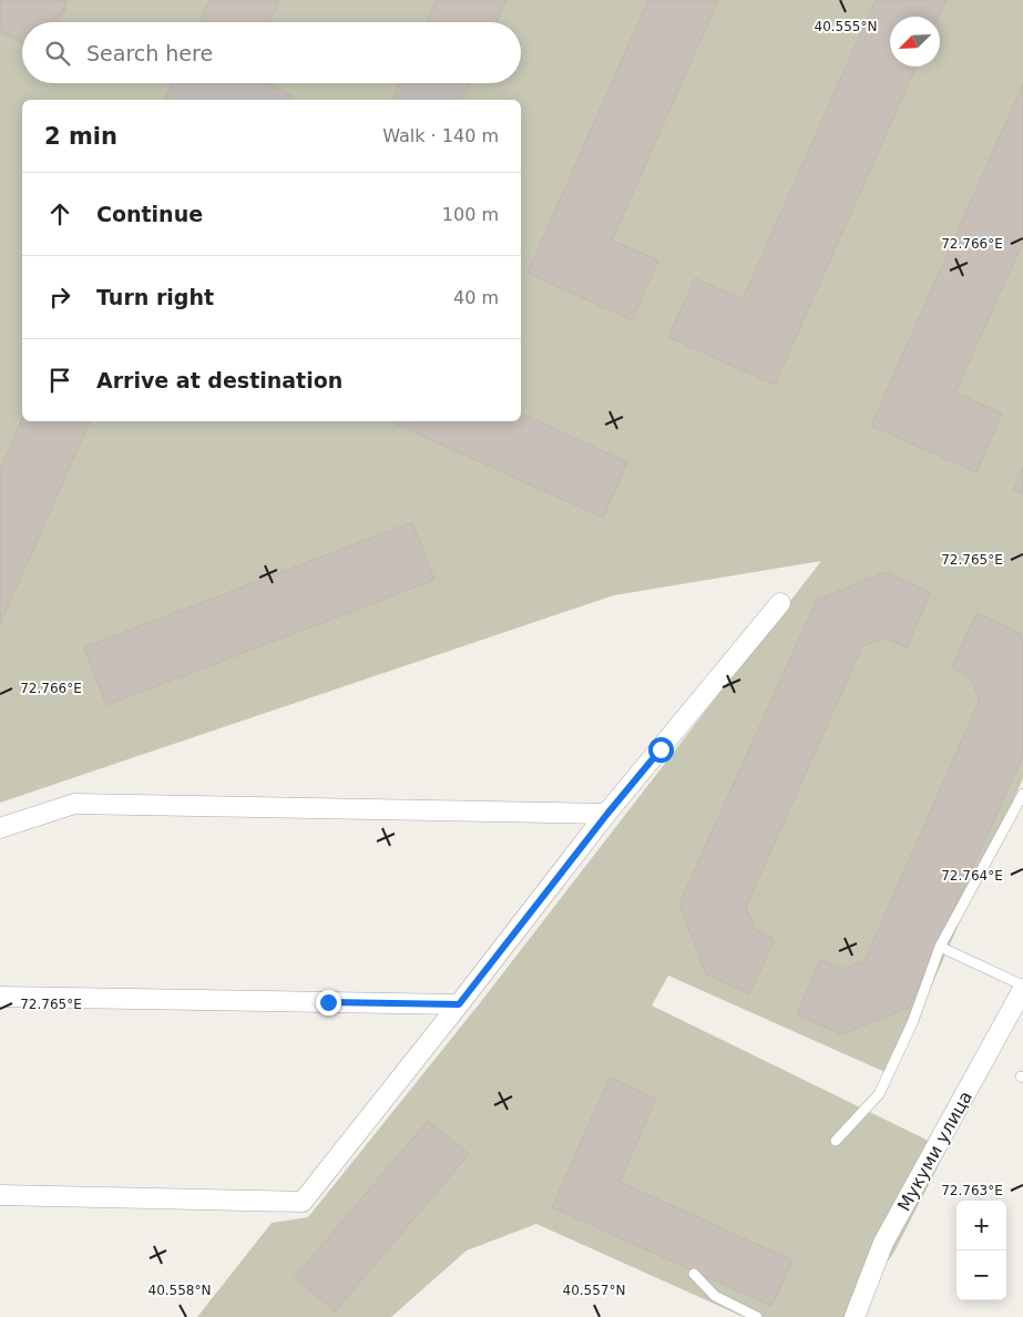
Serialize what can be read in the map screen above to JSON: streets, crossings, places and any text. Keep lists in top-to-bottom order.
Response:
{
  "streets": {
    "street": ["Мукуми улица"]
  },
  "north": "bottom left",
  "page": {
    "search": "Search here",
    "heading": ["2 min", "Walk · 140 m"],
    "list": [
      ["Continue", "100 m"],
      ["Turn right", "40 m"],
      "Arrive at destination"
    ],
    "map_buttons": ["+", "−"]
  },
  "coordinates": [
    "40.555°N",
    "72.766°E",
    "72.765°E",
    "72.764°E",
    "72.763°E",
    "40.558°N",
    "40.557°N"
  ]
}
